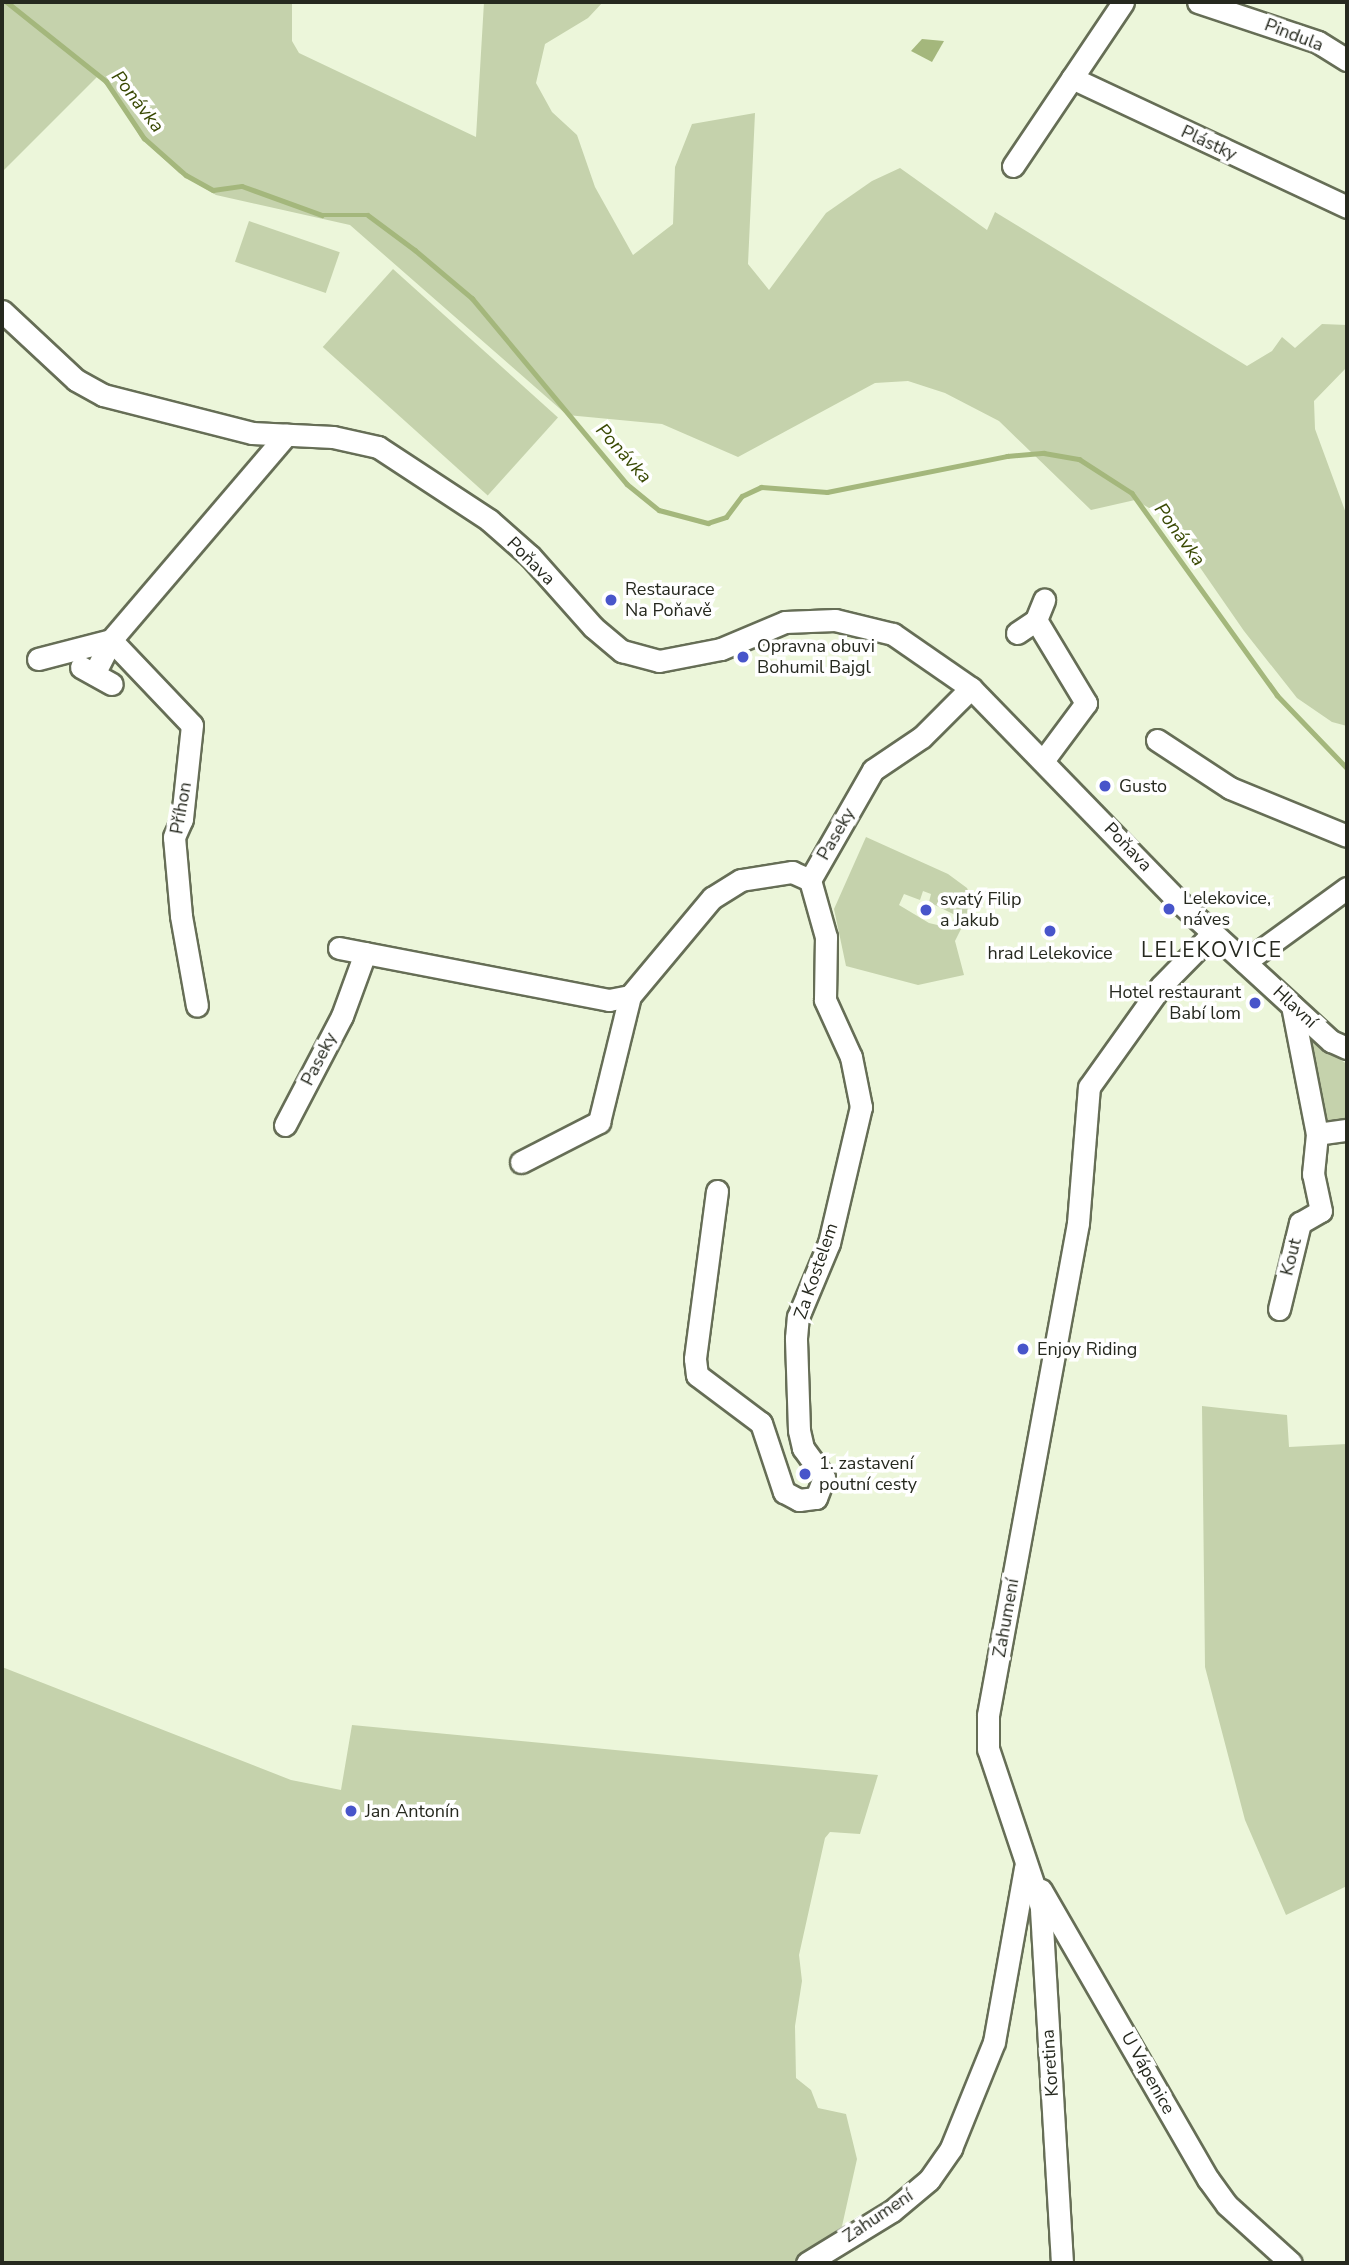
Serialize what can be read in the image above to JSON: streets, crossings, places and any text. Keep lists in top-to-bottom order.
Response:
{
  "streets": {
    "street": [
      "Pindula",
      "Plástky",
      "Poňava",
      "Příhon",
      "Paseky",
      "Hlavní",
      "Kout",
      "Za Kostelem",
      "Zahumení",
      "Koretina",
      "U Vápenice"
    ]
  },
  "crossings": [
    ["Poňava", "Paseky"],
    ["Poňava", "Hlavní"],
    ["Poňava", "Zahumení"],
    ["Paseky", "Za Kostelem"],
    ["Hlavní", "Kout"],
    ["Zahumení", "Koretina"],
    ["Zahumení", "U Vápenice"],
    ["Koretina", "U Vápenice"]
  ],
  "districts": ["LELEKOVICE"],
  "water": ["Ponávka"],
  "places": [
    "Restaurace Na Poňavě",
    "Opravna obuvi Bohumil Bajgl",
    "Gusto",
    "Lelekovice, náves",
    "svatý Filip a Jakub",
    "hrad Lelekovice",
    "Hotel restaurant Babí lom",
    "Enjoy Riding",
    "1. zastavení poutní cesty",
    "Jan Antonín"
  ]
}
